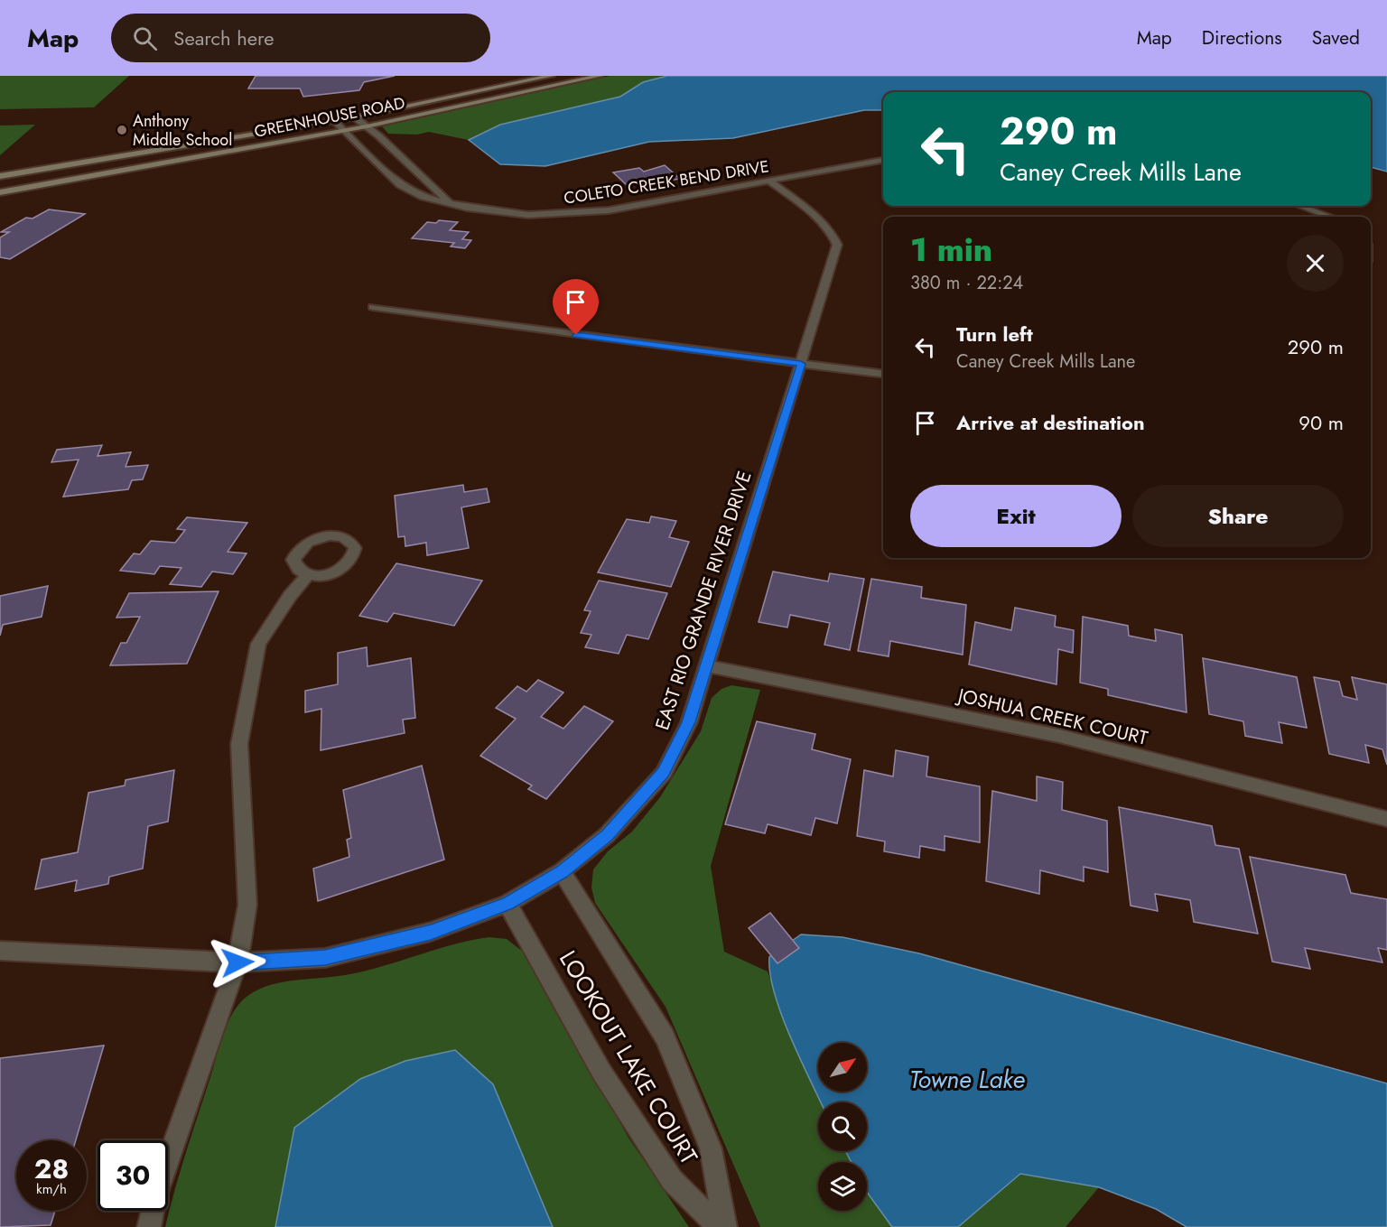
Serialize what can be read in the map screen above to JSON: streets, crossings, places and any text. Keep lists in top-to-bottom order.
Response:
{
  "streets": {
    "main road": ["GREENHOUSE ROAD"],
    "street": [
      "COLETO CREEK BEND DRIVE",
      "EAST RIO GRANDE RIVER DRIVE",
      "JOSHUA CREEK COURT",
      "LOOKOUT LAKE COURT"
    ]
  },
  "crossings": [
    ["GREENHOUSE ROAD", "COLETO CREEK BEND DRIVE"],
    ["COLETO CREEK BEND DRIVE", "EAST RIO GRANDE RIVER DRIVE"],
    ["EAST RIO GRANDE RIVER DRIVE", "JOSHUA CREEK COURT"],
    ["EAST RIO GRANDE RIVER DRIVE", "LOOKOUT LAKE COURT"]
  ],
  "water": ["Towne Lake"],
  "places": ["Anthony Middle School"],
  "north": "top right",
  "page": {
    "header": "Map",
    "search": "Search here",
    "nav": ["Map", "Directions", "Saved"],
    "turn": ["290 m", "Caney Creek Mills Lane"],
    "heading": ["1 min", "380 m · 22:24"],
    "list": [
      {
        "name": "Turn left",
        "note": "Caney Creek Mills Lane",
        "value": "290 m"
      },
      {
        "name": "Arrive at destination",
        "value": "90 m"
      }
    ],
    "buttons": ["Exit", "Share"],
    "speed": "28 km/h",
    "limit": "30"
  }
}
